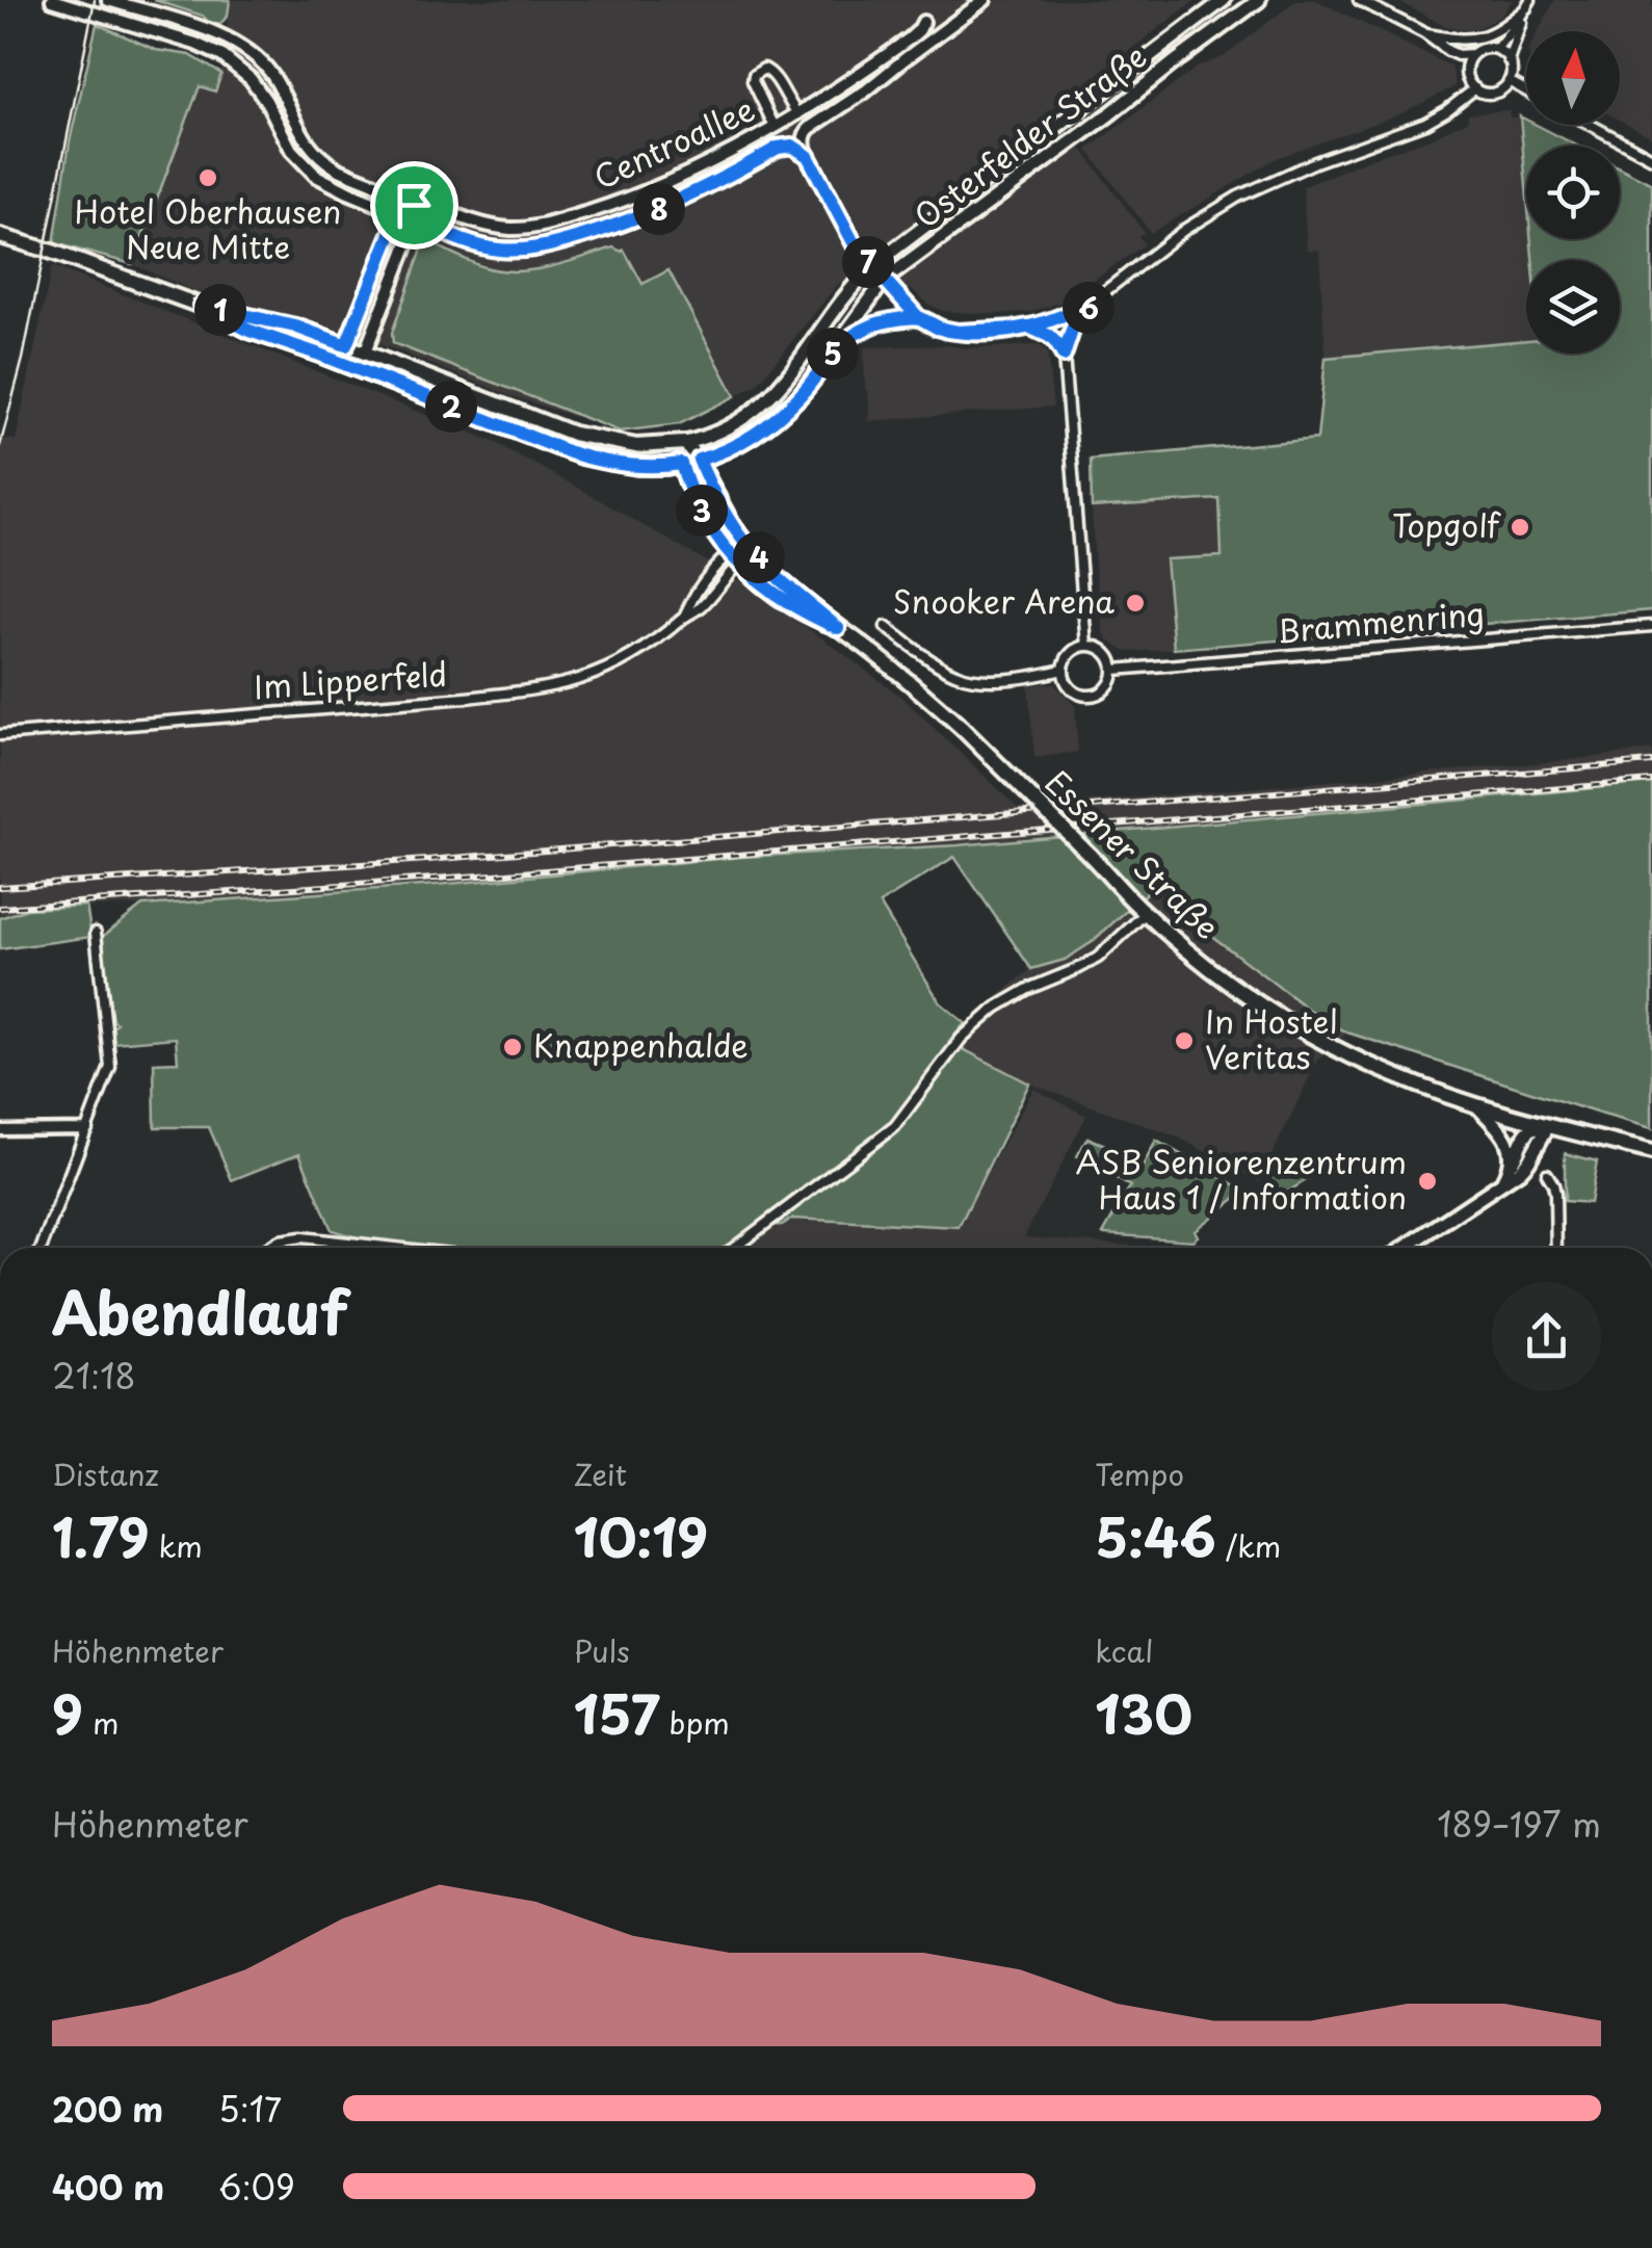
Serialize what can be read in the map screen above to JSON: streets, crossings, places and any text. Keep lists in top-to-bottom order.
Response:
{
  "streets": {
    "main road": ["Osterfelder Straße", "Essener Straße"],
    "street": ["Centroallee", "Brammenring", "Im Lipperfeld"]
  },
  "crossings": [
    ["Osterfelder Straße", "Essener Straße"],
    ["Im Lipperfeld", "Essener Straße"]
  ],
  "places": [
    "Hotel Oberhausen Neue Mitte",
    "Topgolf",
    "Snooker Arena",
    "In Hostel Veritas",
    "Knappenhalde",
    "ASB Seniorenzentrum Haus 1 / Information"
  ],
  "north": "top",
  "page": {
    "pins": [
      "8",
      "7",
      "6",
      "1",
      "5",
      "2",
      "3",
      "4"
    ],
    "heading": ["Abendlauf", "21:18"],
    "stats": [
      ["Distanz", "1.79 km"],
      ["Zeit", "10:19"],
      ["Tempo", "5:46 /km"],
      ["Höhenmeter", "9 m"],
      ["Puls", "157 bpm"],
      ["kcal", "130"]
    ],
    "chart": ["Höhenmeter", "189–197 m"],
    "list": [
      {
        "name": "200 m",
        "note": "5:17"
      },
      {
        "name": "400 m",
        "note": "6:09"
      }
    ]
  }
}
